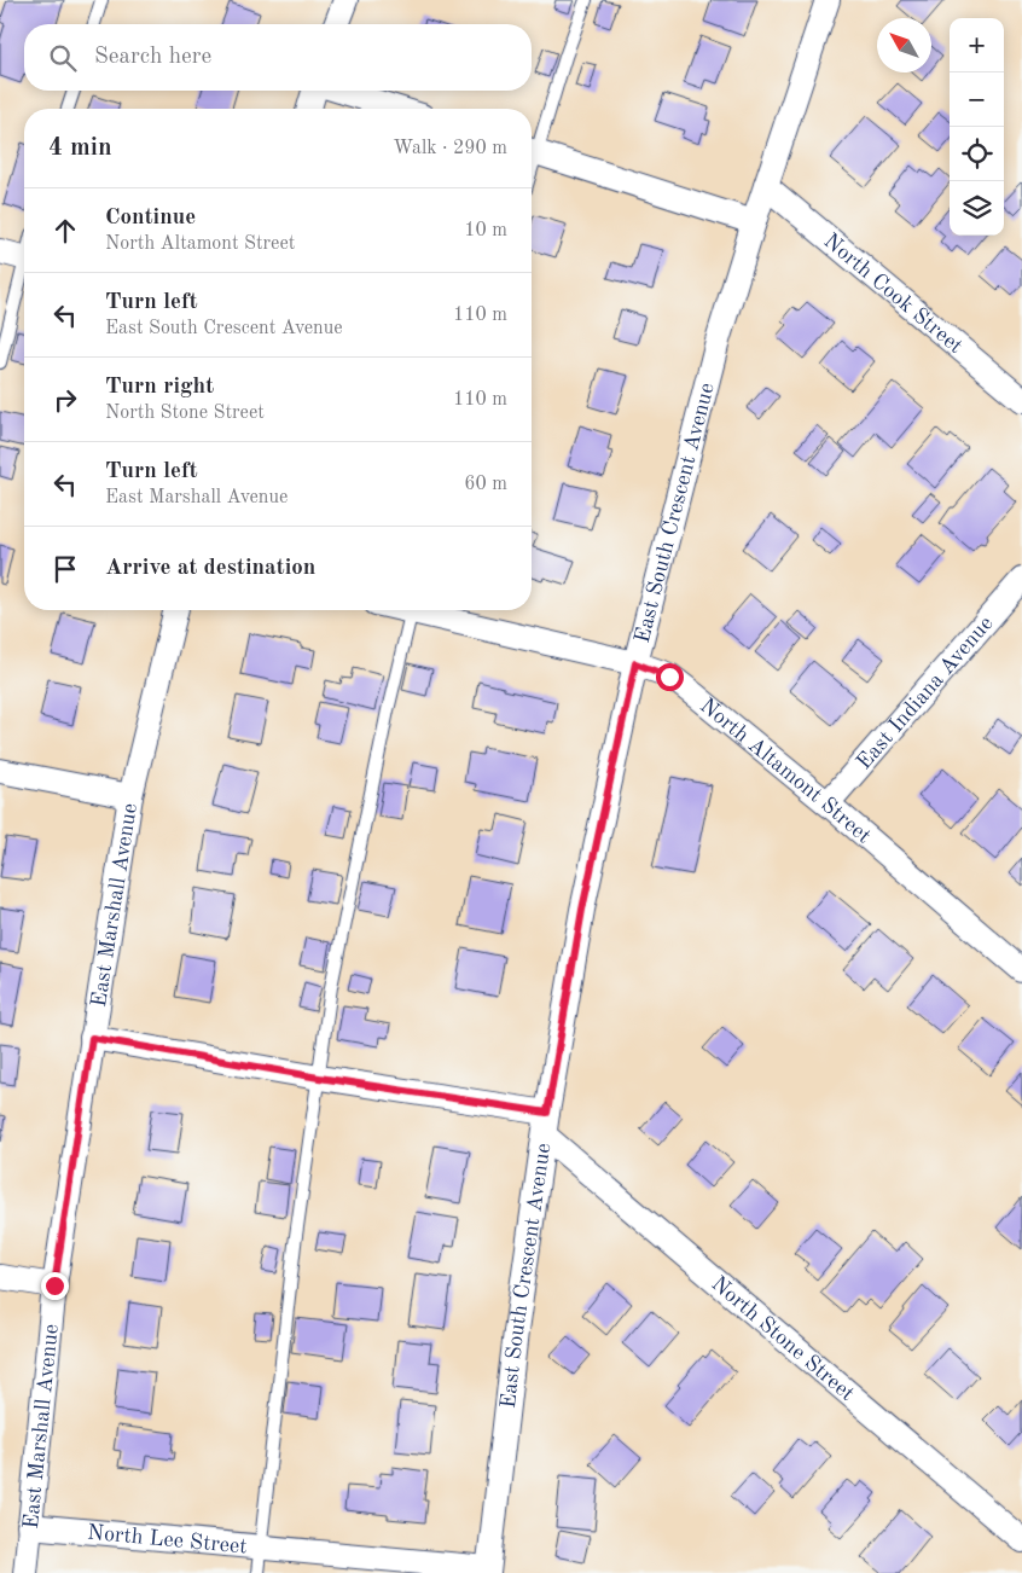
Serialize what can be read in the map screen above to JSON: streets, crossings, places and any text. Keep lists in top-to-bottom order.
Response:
{
  "streets": {
    "street": [
      "North Cook Street",
      "East South Crescent Avenue",
      "East Indiana Avenue",
      "North Altamont Street",
      "East Marshall Avenue",
      "North Stone Street",
      "North Lee Street"
    ]
  },
  "crossings": [
    ["North Cook Street", "East South Crescent Avenue"],
    ["East South Crescent Avenue", "North Altamont Street"],
    ["East South Crescent Avenue", "North Stone Street"],
    ["East South Crescent Avenue", "North Lee Street"],
    ["East Indiana Avenue", "North Altamont Street"],
    ["East Marshall Avenue", "North Lee Street"]
  ],
  "north": "top left",
  "page": {
    "map_buttons": ["+", "−"],
    "search": "Search here",
    "heading": ["4 min", "Walk · 290 m"],
    "list": [
      ["Continue", "North Altamont Street", "10 m"],
      ["Turn left", "East South Crescent Avenue", "110 m"],
      ["Turn right", "North Stone Street", "110 m"],
      ["Turn left", "East Marshall Avenue", "60 m"],
      "Arrive at destination"
    ]
  }
}
